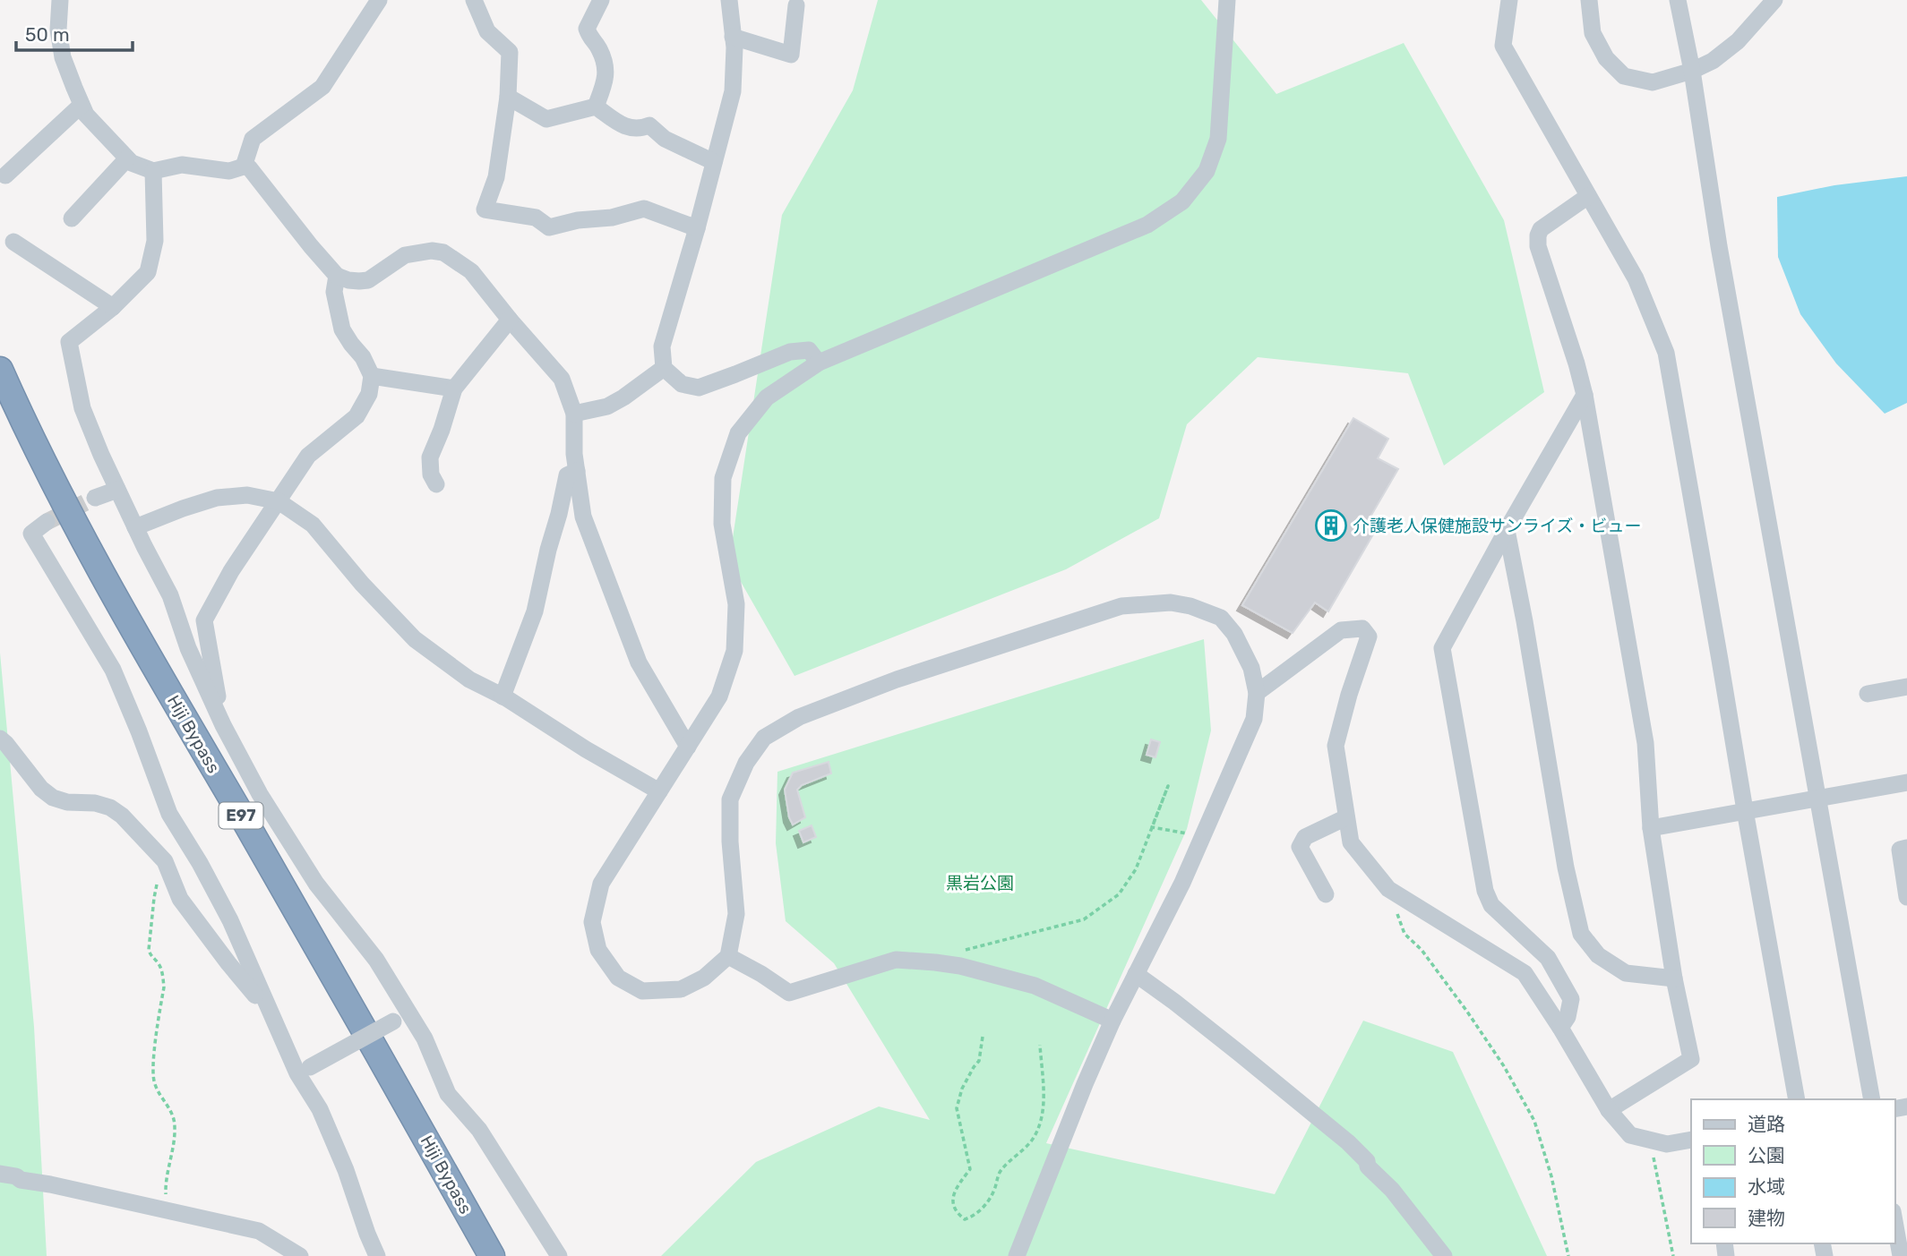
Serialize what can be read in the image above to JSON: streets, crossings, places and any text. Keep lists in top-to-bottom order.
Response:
{
  "streets": {
    "highway": ["Hiji Bypass", "E97"]
  },
  "parks": ["黒岩公園"],
  "places": {
    "building": ["介護老人保健施設サンライズ・ビュー"]
  },
  "legend": [
    "道路",
    "公園",
    "水域",
    "建物"
  ],
  "scale_bar": "50 m"
}
